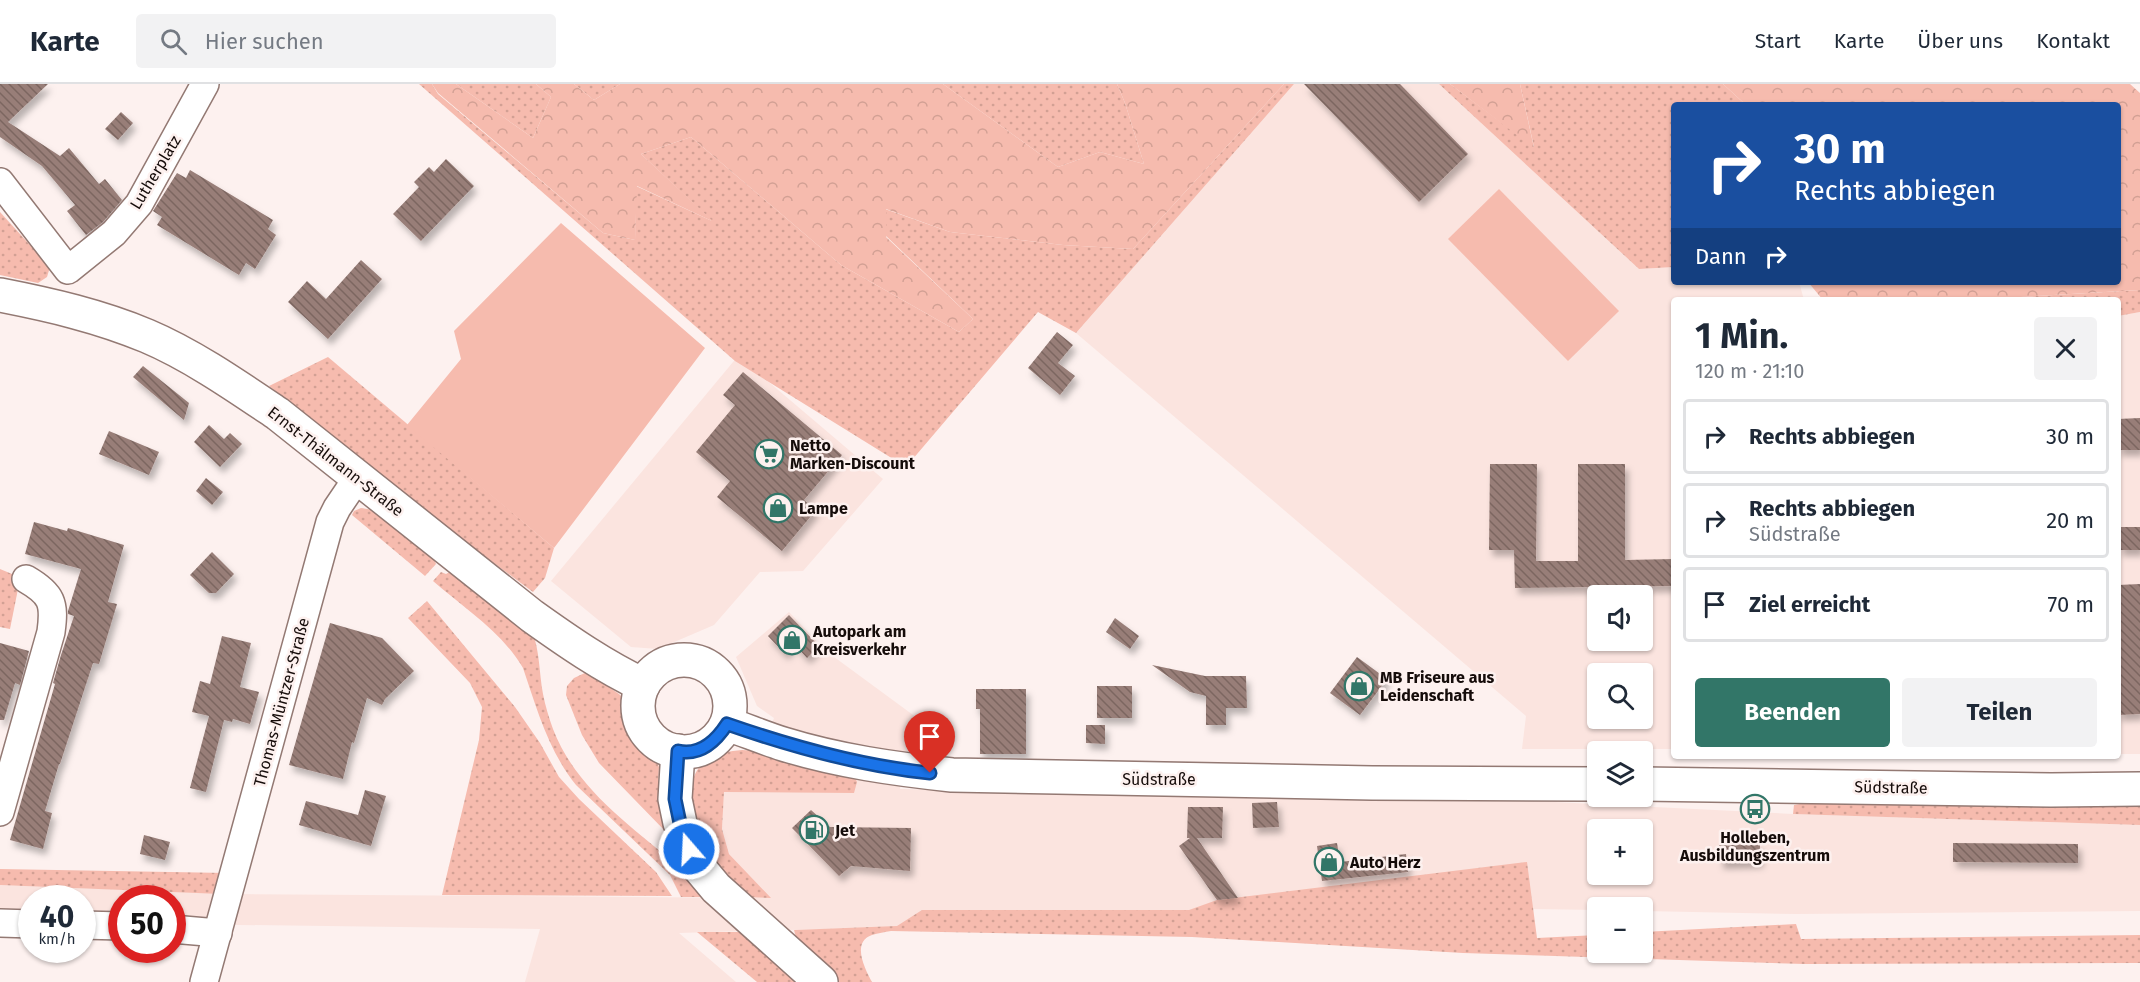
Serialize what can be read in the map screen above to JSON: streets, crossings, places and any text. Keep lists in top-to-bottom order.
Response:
{
  "streets": {
    "main road": ["Ernst-Thälmann-Straße", "Südstraße"],
    "street": ["Lutherplatz", "Thomas-Müntzer-Straße"]
  },
  "crossings": [
    ["Ernst-Thälmann-Straße", "Thomas-Müntzer-Straße"],
    ["Ernst-Thälmann-Straße", "Südstraße"]
  ],
  "places": {
    "supermarket": ["Netto Marken-Discount"],
    "shop": [
      "Lampe",
      "Autopark am Kreisverkehr",
      "MB Friseure aus Leidenschaft",
      "Auto Herz"
    ],
    "bus stop": ["Holleben, Ausbildungszentrum"],
    "fuel station": ["Jet"]
  },
  "page": {
    "header": "Karte",
    "search": "Hier suchen",
    "nav": [
      "Start",
      "Karte",
      "Über uns",
      "Kontakt"
    ],
    "turn": ["30 m", "Rechts abbiegen"],
    "then": "Dann",
    "heading": ["1 Min.", "120 m · 21:10"],
    "list": [
      {
        "name": "Rechts abbiegen",
        "value": "30 m"
      },
      {
        "name": "Rechts abbiegen",
        "note": "Südstraße",
        "value": "20 m"
      },
      {
        "name": "Ziel erreicht",
        "value": "70 m"
      }
    ],
    "map_buttons": ["+", "−"],
    "buttons": ["Beenden", "Teilen"],
    "speed": "40 km/h",
    "limit": "50"
  }
}
